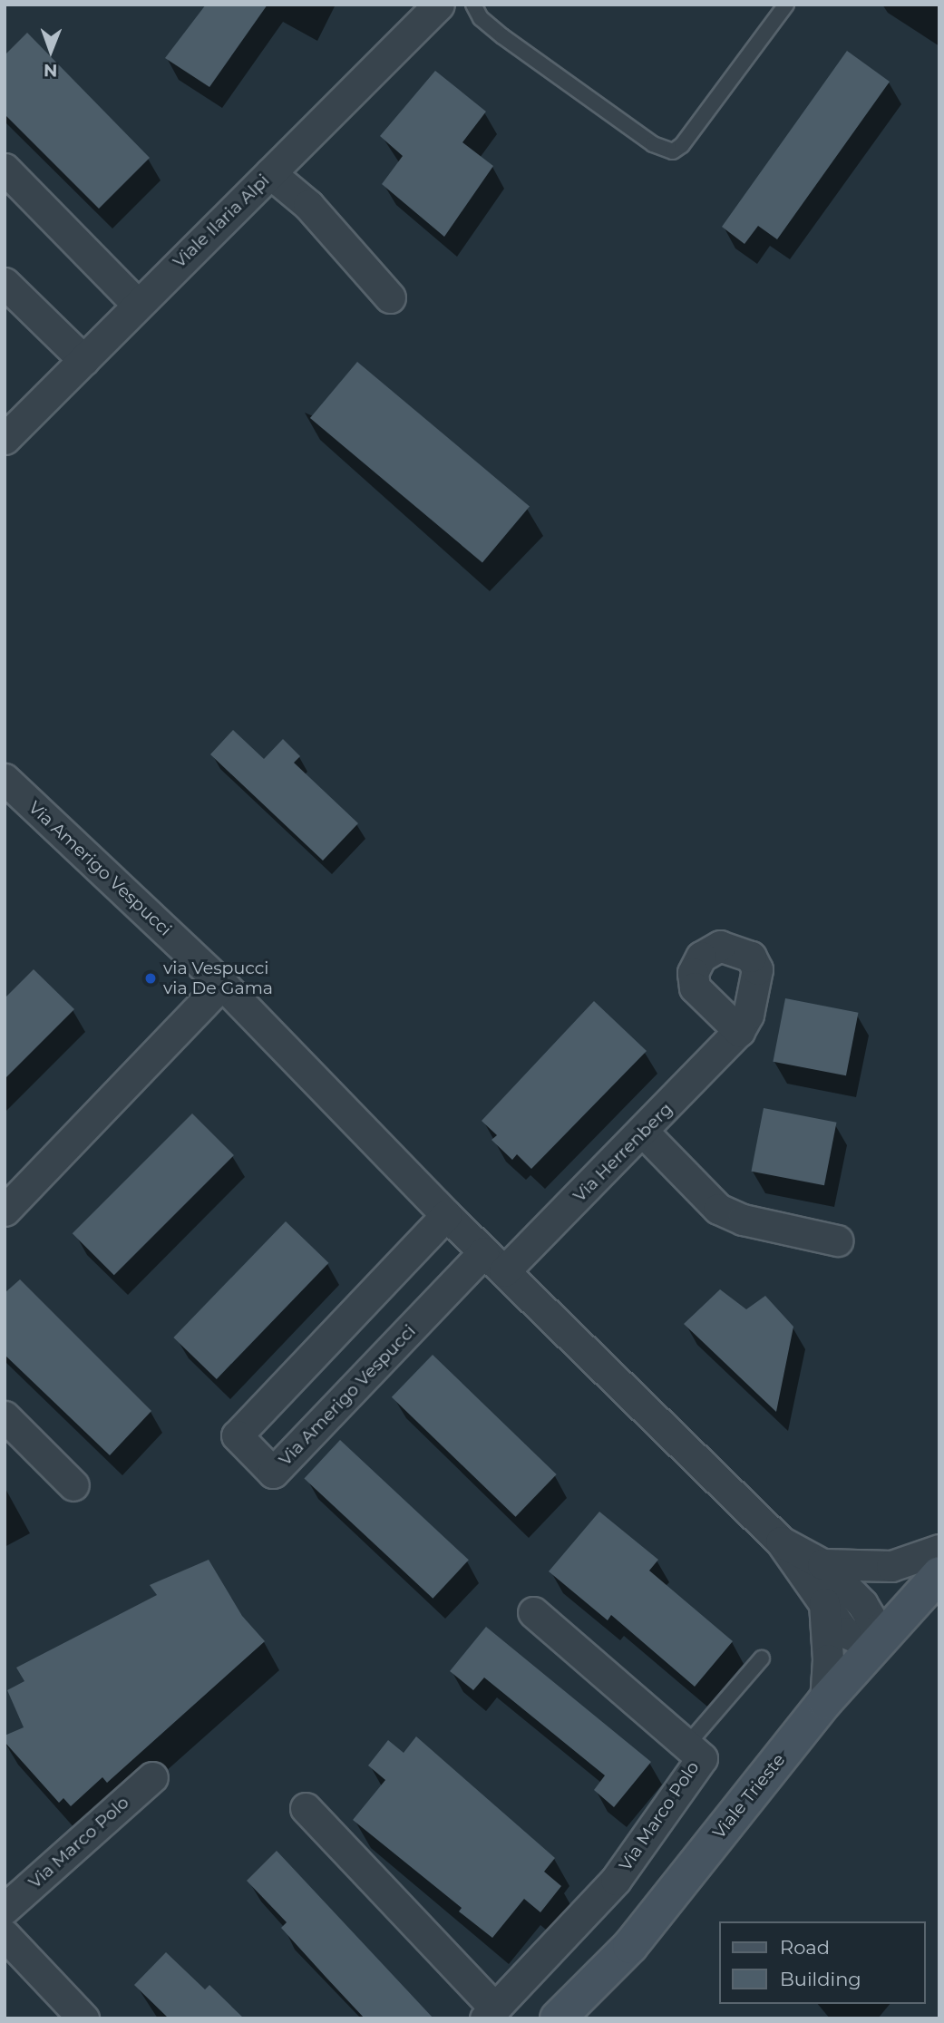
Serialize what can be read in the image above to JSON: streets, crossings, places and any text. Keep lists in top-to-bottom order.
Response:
{
  "streets": {
    "main road": ["Viale Trieste"],
    "street": [
      "Viale Ilaria Alpi",
      "Via Amerigo Vespucci",
      "Via Herrenberg",
      "Via Marco Polo"
    ]
  },
  "crossings": [
    ["Via Amerigo Vespucci", "Via Herrenberg"],
    ["Via Amerigo Vespucci", "Viale Trieste"]
  ],
  "places": ["via Vespucci via De Gama"],
  "legend": ["Road", "Building"],
  "north": "bottom"
}
